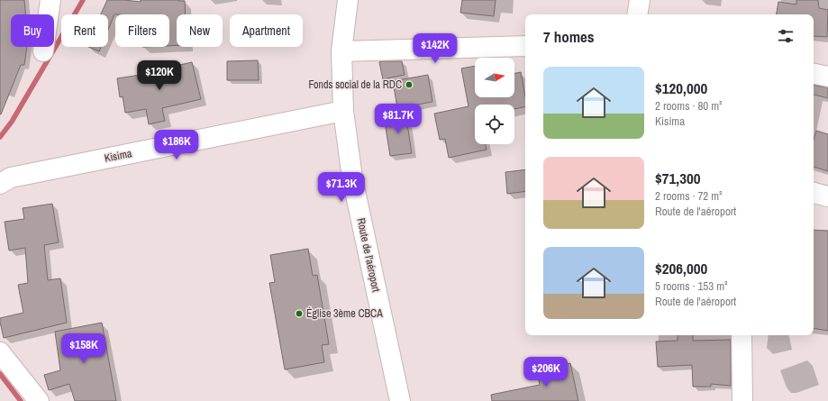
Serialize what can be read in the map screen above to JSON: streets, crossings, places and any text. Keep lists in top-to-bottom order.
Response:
{
  "streets": {
    "street": ["Kisima", "Route de l'aéroport"]
  },
  "crossings": [
    ["Kisima", "Route de l'aéroport"]
  ],
  "places": ["Fonds social de la RDC", "Église 3ème CBCA"],
  "north": "right",
  "page": {
    "chip": [
      "Buy",
      "Rent",
      "Filters",
      "New",
      "Apartment"
    ],
    "heading": "7 homes",
    "price": [
      "$142K",
      "$120K",
      "$81.7K",
      "$186K",
      "$71.3K",
      "$158K",
      "$206K"
    ],
    "list": [
      {
        "name": "$120,000",
        "note": "2 rooms · 80 m² · Kisima"
      },
      {
        "name": "$71,300",
        "note": "2 rooms · 72 m² · Route de l'aéroport"
      },
      {
        "name": "$206,000",
        "note": "5 rooms · 153 m² · Route de l'aéroport"
      }
    ]
  }
}
